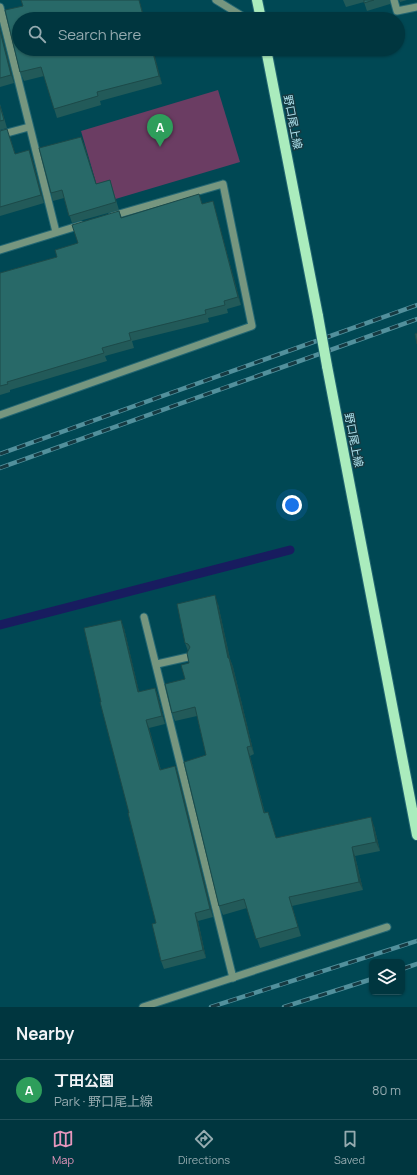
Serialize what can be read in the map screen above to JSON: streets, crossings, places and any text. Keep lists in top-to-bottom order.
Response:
{
  "streets": {
    "main road": ["野口尾上線"]
  },
  "page": {
    "search": "Search here",
    "pins": "A",
    "heading": "Nearby",
    "list": [
      {
        "mark": "A",
        "name": "丁田公園",
        "note": "Park · 野口尾上線",
        "value": "80 m"
      }
    ],
    "nav": ["Map", "Directions", "Saved"]
  }
}
